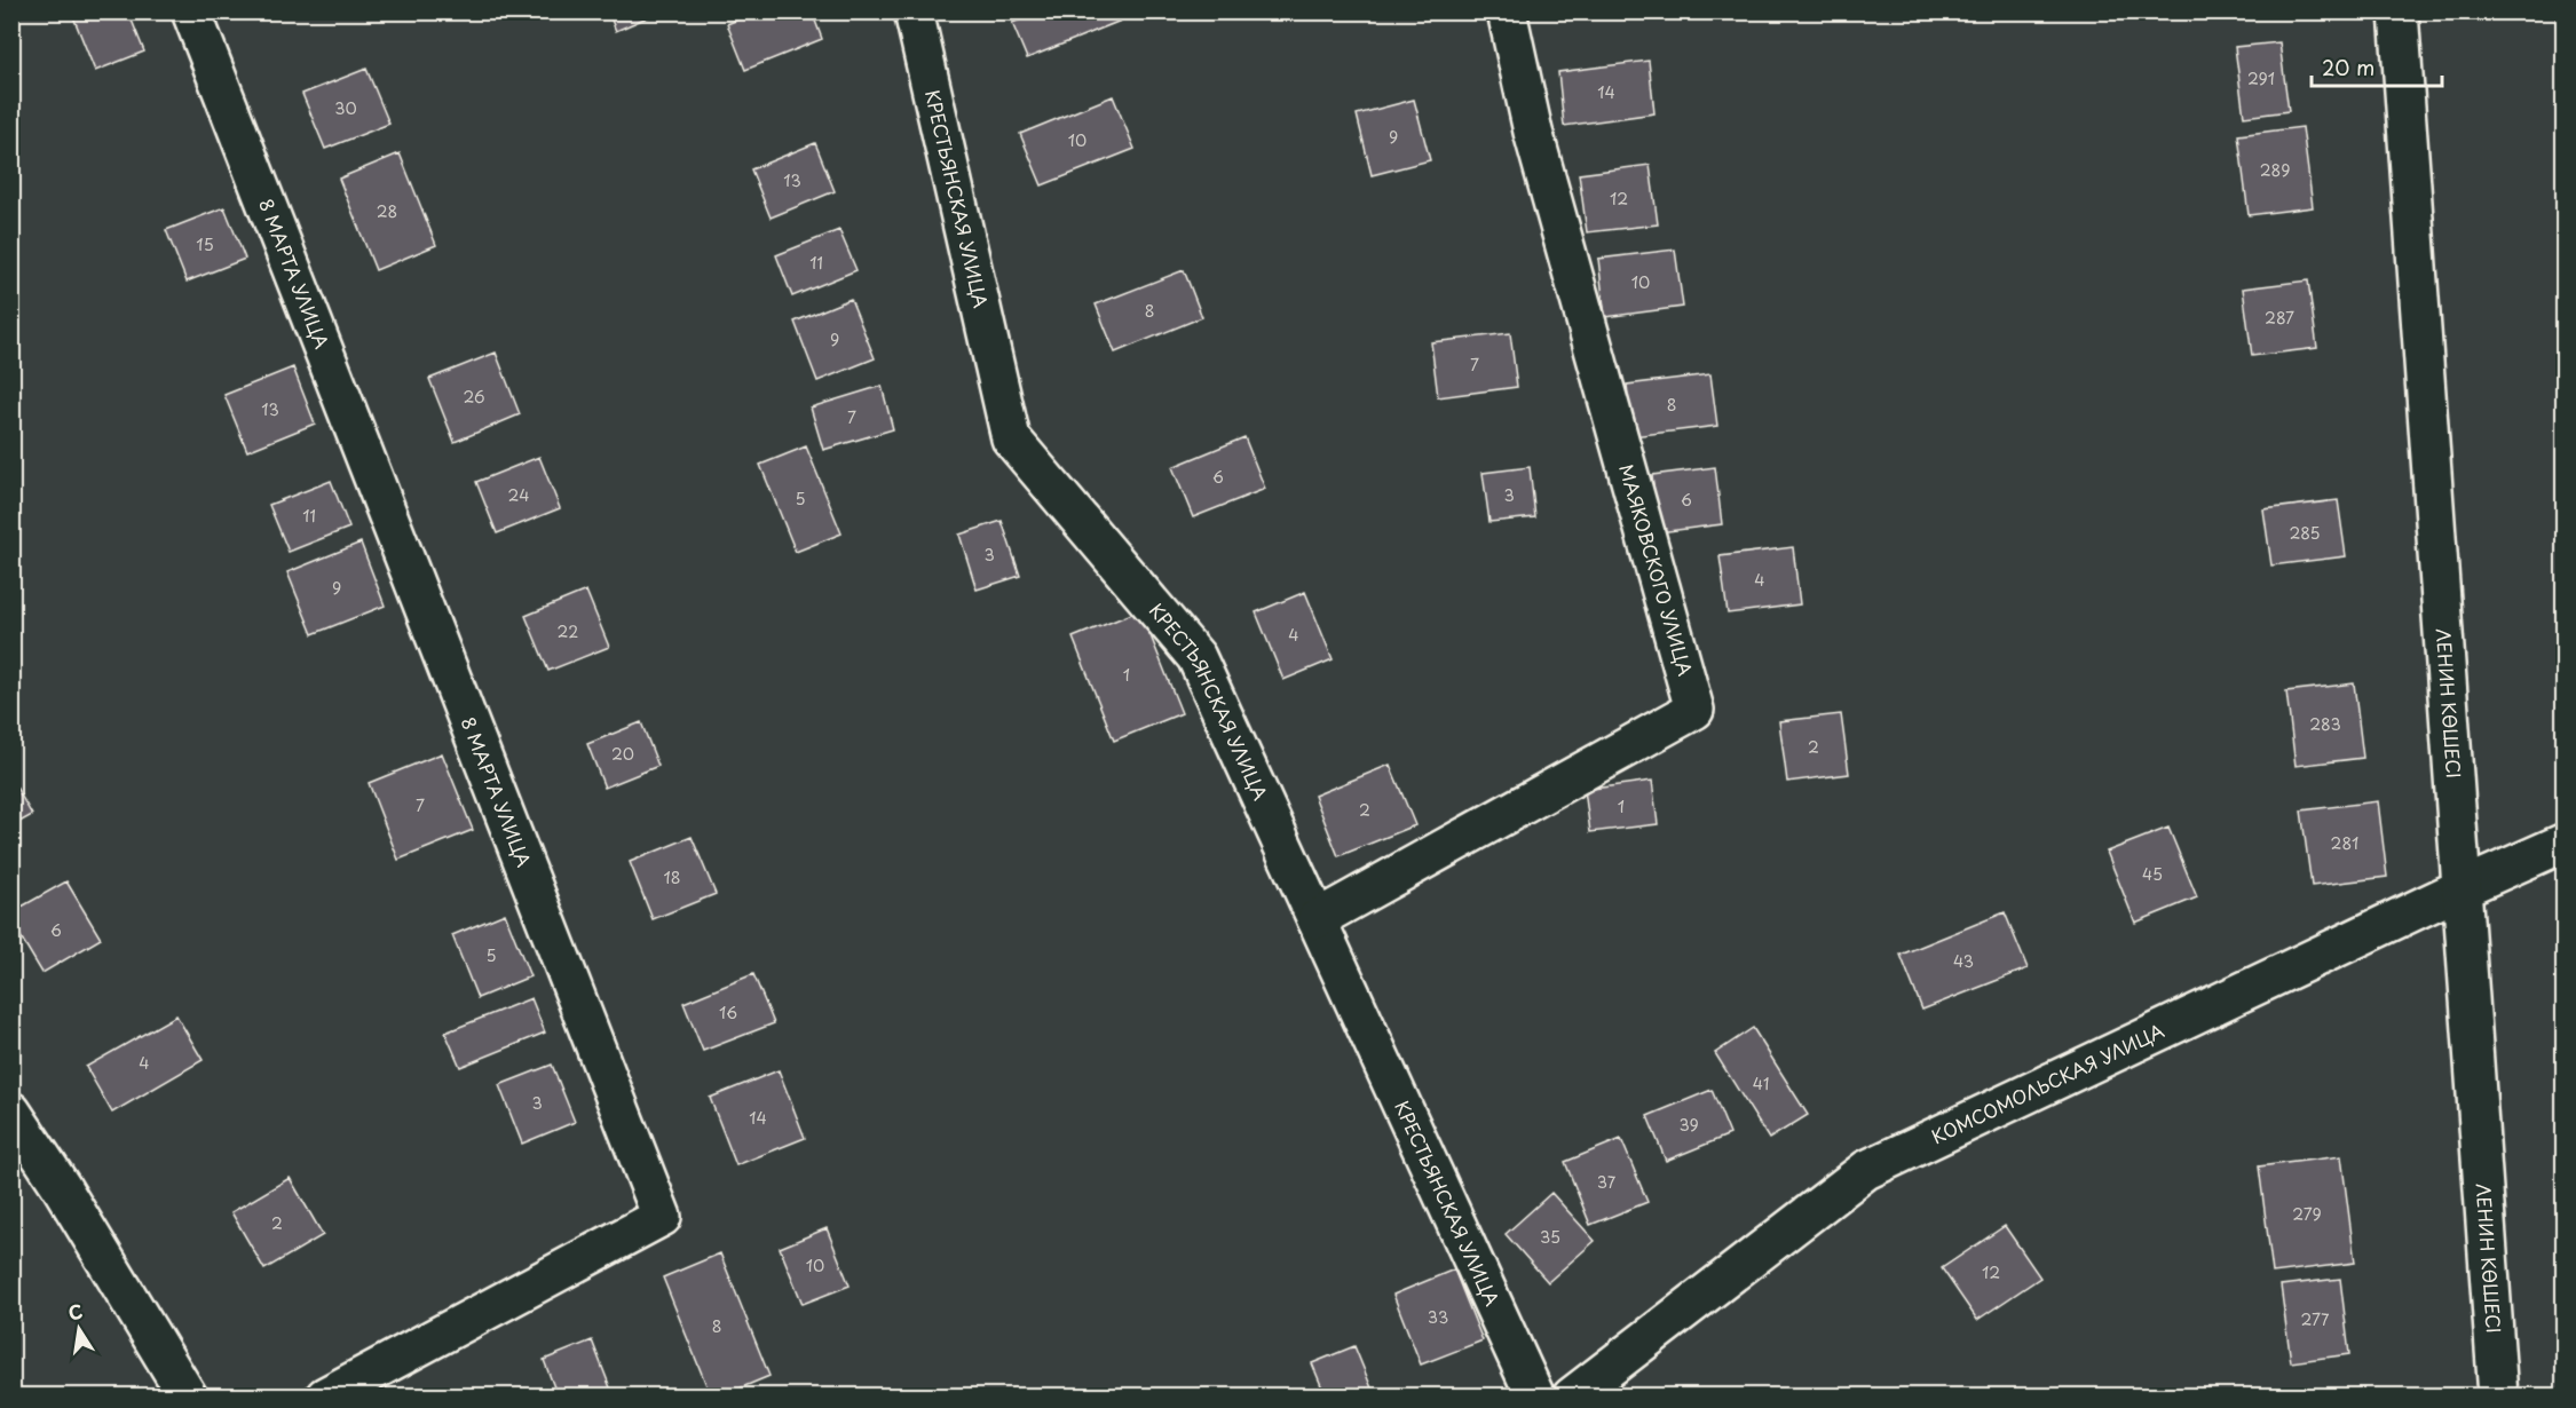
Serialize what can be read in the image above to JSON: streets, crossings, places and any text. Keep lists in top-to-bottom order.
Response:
{
  "streets": {
    "street": [
      "КРЕСТЬЯНСКАЯ УЛИЦА",
      "8 МАРТА УЛИЦА",
      "МАЯКОВСКОГО УЛИЦА",
      "ЛЕНИН КӨШЕСІ",
      "КОМСОМОЛЬСКАЯ УЛИЦА"
    ]
  },
  "crossings": [
    ["КРЕСТЬЯНСКАЯ УЛИЦА", "МАЯКОВСКОГО УЛИЦА"],
    ["ЛЕНИН КӨШЕСІ", "КОМСОМОЛЬСКАЯ УЛИЦА"]
  ],
  "house_numbers": [
    "291",
    "14",
    "30",
    "9",
    "10",
    "289",
    "13",
    "12",
    "28",
    "15",
    "11",
    "10",
    "8",
    "287",
    "9",
    "7",
    "26",
    "8",
    "13",
    "7",
    "6",
    "24",
    "3",
    "5",
    "6",
    "11",
    "285",
    "3",
    "4",
    "9",
    "22",
    "4",
    "1",
    "283",
    "2",
    "20",
    "7",
    "1",
    "2",
    "281",
    "45",
    "18",
    "6",
    "5",
    "43",
    "16",
    "4",
    "41",
    "3",
    "14",
    "39",
    "37",
    "279",
    "2",
    "35",
    "10",
    "12",
    "33",
    "277",
    "8"
  ],
  "scale_bar": "20 m",
  "north": "top"
}
